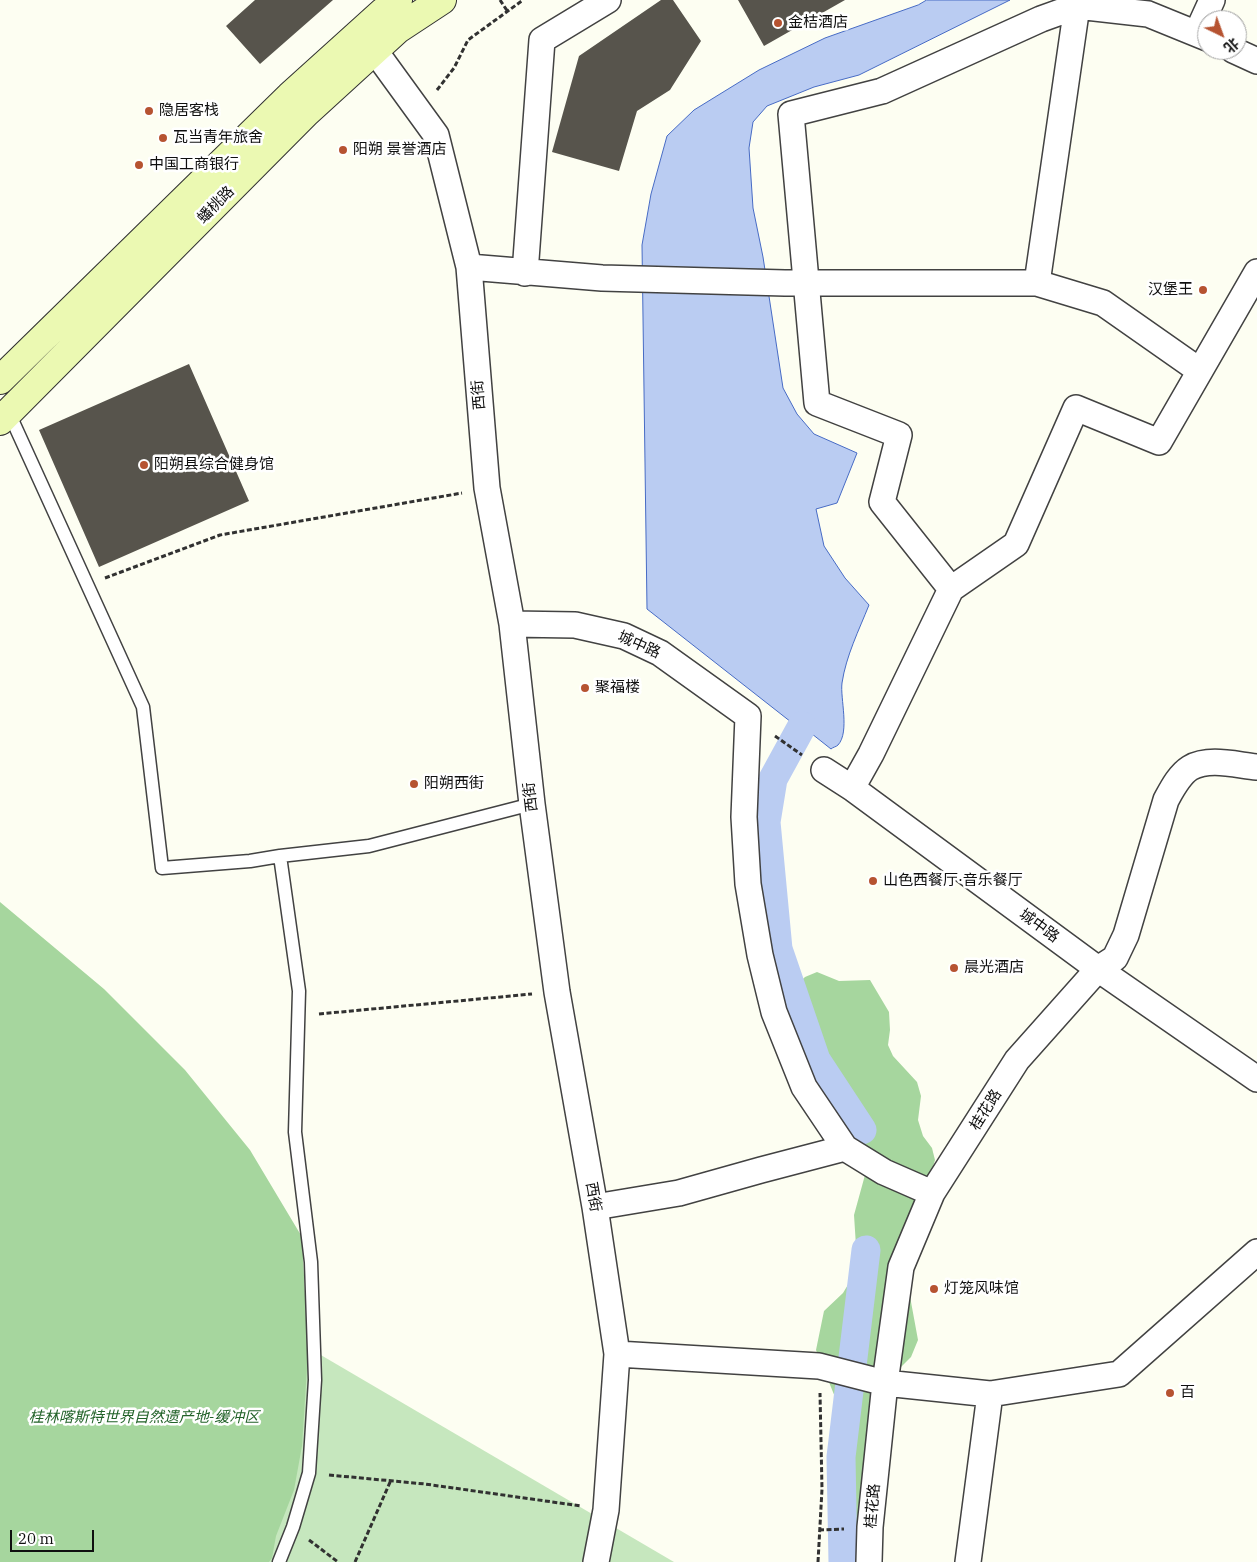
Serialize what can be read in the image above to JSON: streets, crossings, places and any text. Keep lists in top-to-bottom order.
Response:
{
  "streets": {
    "main road": ["蟠桃路"],
    "street": ["西街", "城中路", "桂花路"]
  },
  "crossings": [
    ["蟠桃路", "西街"],
    ["西街", "城中路"],
    ["城中路", "桂花路"]
  ],
  "parks": ["桂林喀斯特世界自然遗产地-缓冲区"],
  "places": [
    "金桔酒店",
    "隐居客栈",
    "瓦当青年旅舍",
    "阳朔 景誉酒店",
    "中国工商银行",
    "汉堡王",
    "阳朔县综合健身馆",
    "聚福楼",
    "阳朔西街",
    "山色西餐厅·音乐餐厅",
    "晨光酒店",
    "灯笼风味馆",
    "百"
  ],
  "scale_bar": "20 m",
  "north": "bottom right"
}
